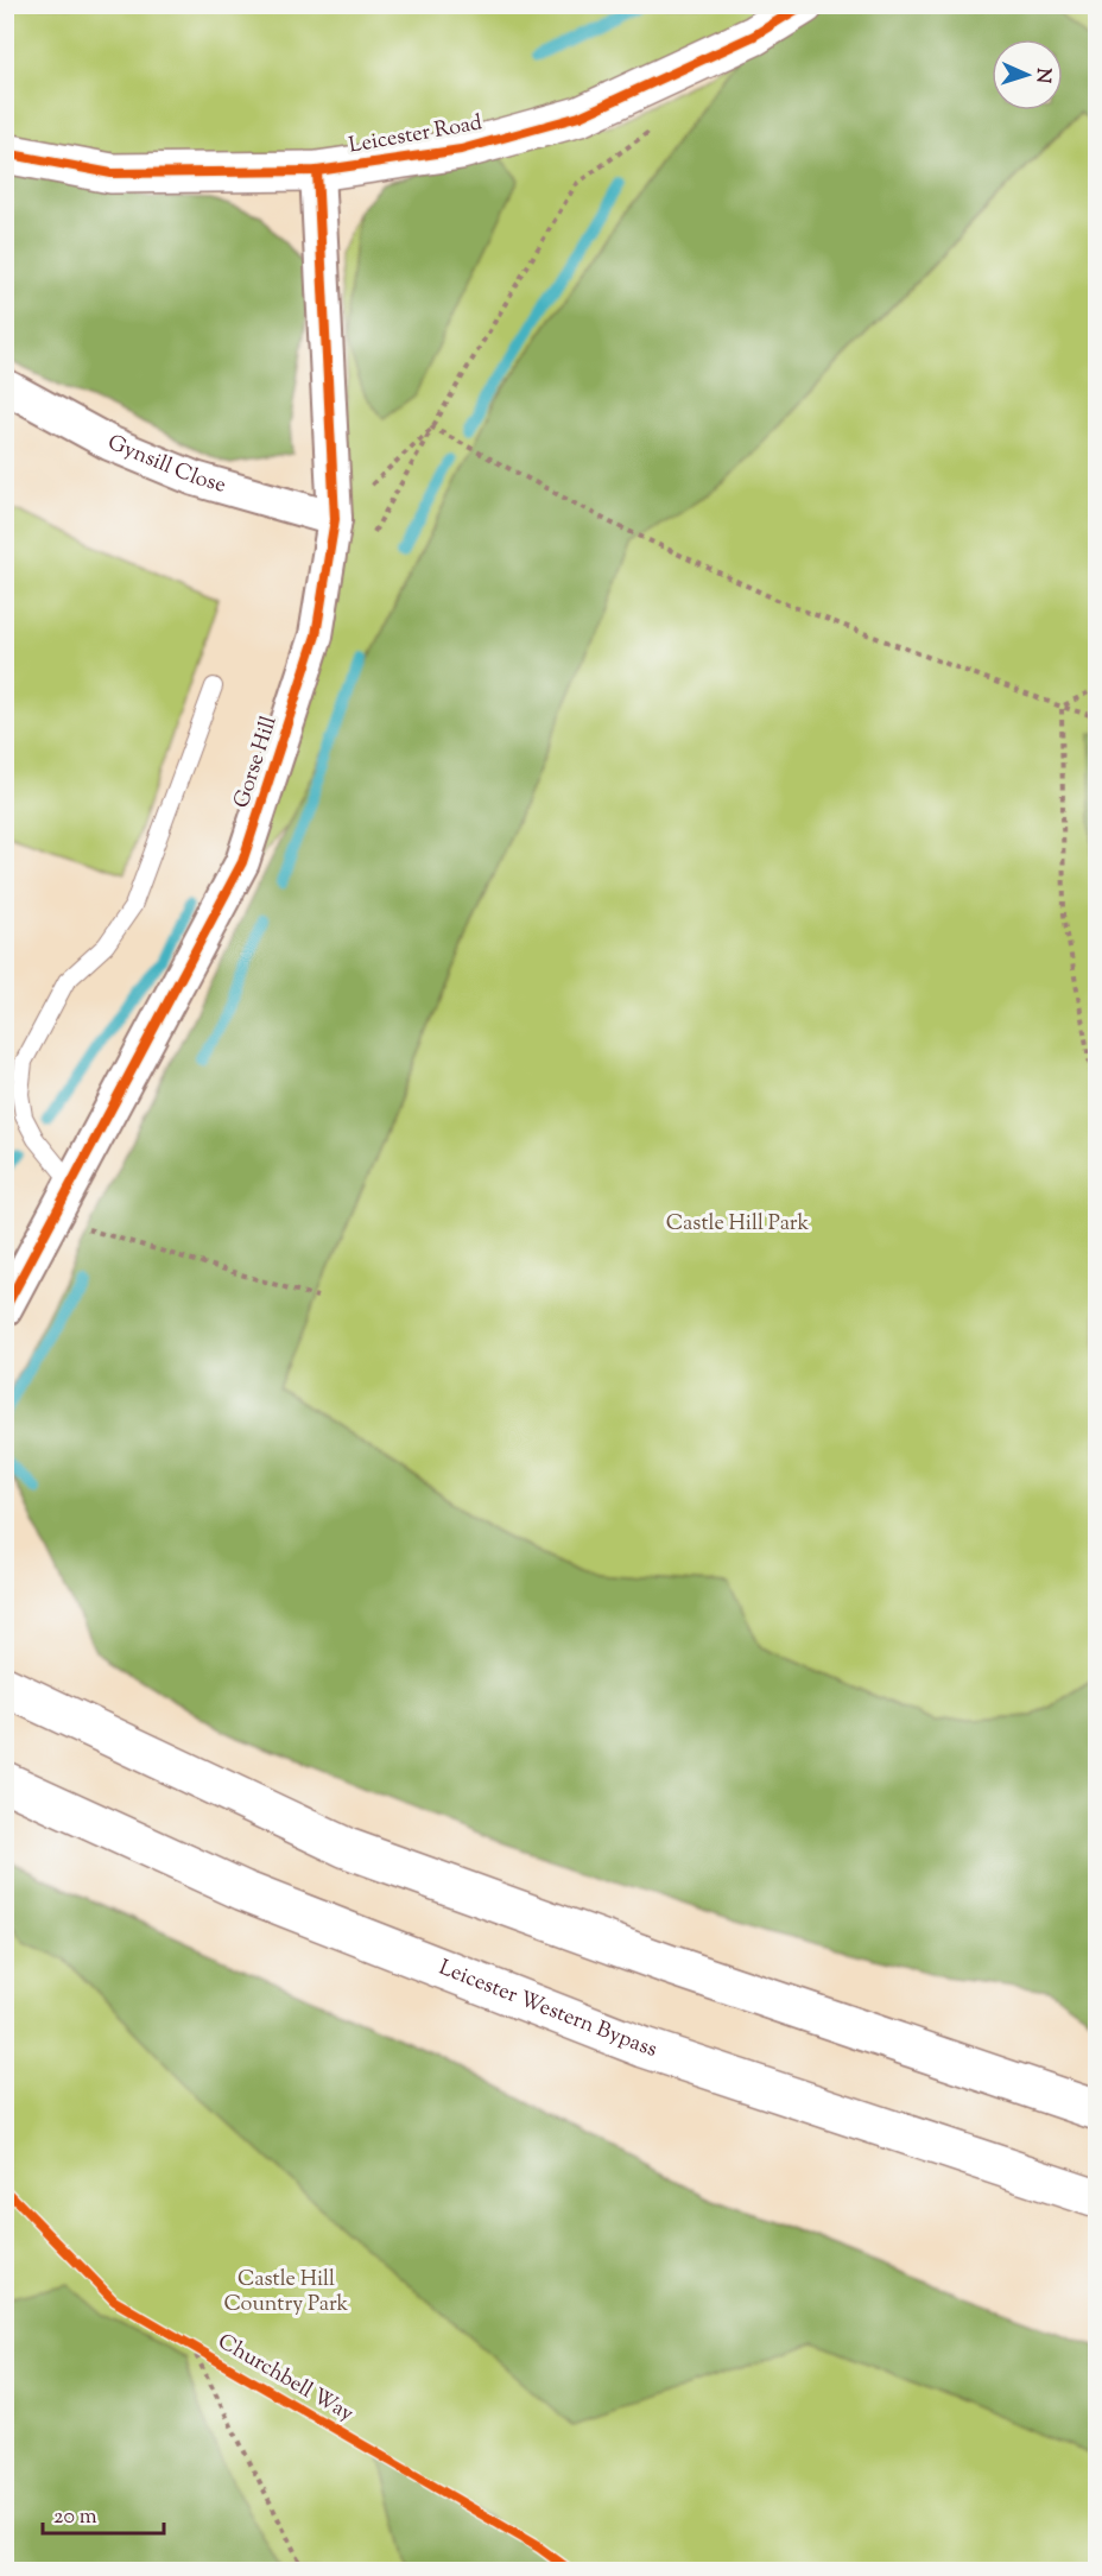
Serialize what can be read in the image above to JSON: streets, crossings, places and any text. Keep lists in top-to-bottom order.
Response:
{
  "streets": {
    "main road": ["Leicester Road", "Leicester Western Bypass"],
    "street": ["Gynsill Close", "Gorse Hill"],
    "cycle path": ["Churchbell Way"]
  },
  "crossings": [
    ["Leicester Road", "Gorse Hill"],
    ["Gynsill Close", "Gorse Hill"]
  ],
  "parks": ["Castle Hill Park", "Castle Hill Country Park"],
  "scale_bar": "20 m",
  "north": "right"
}
